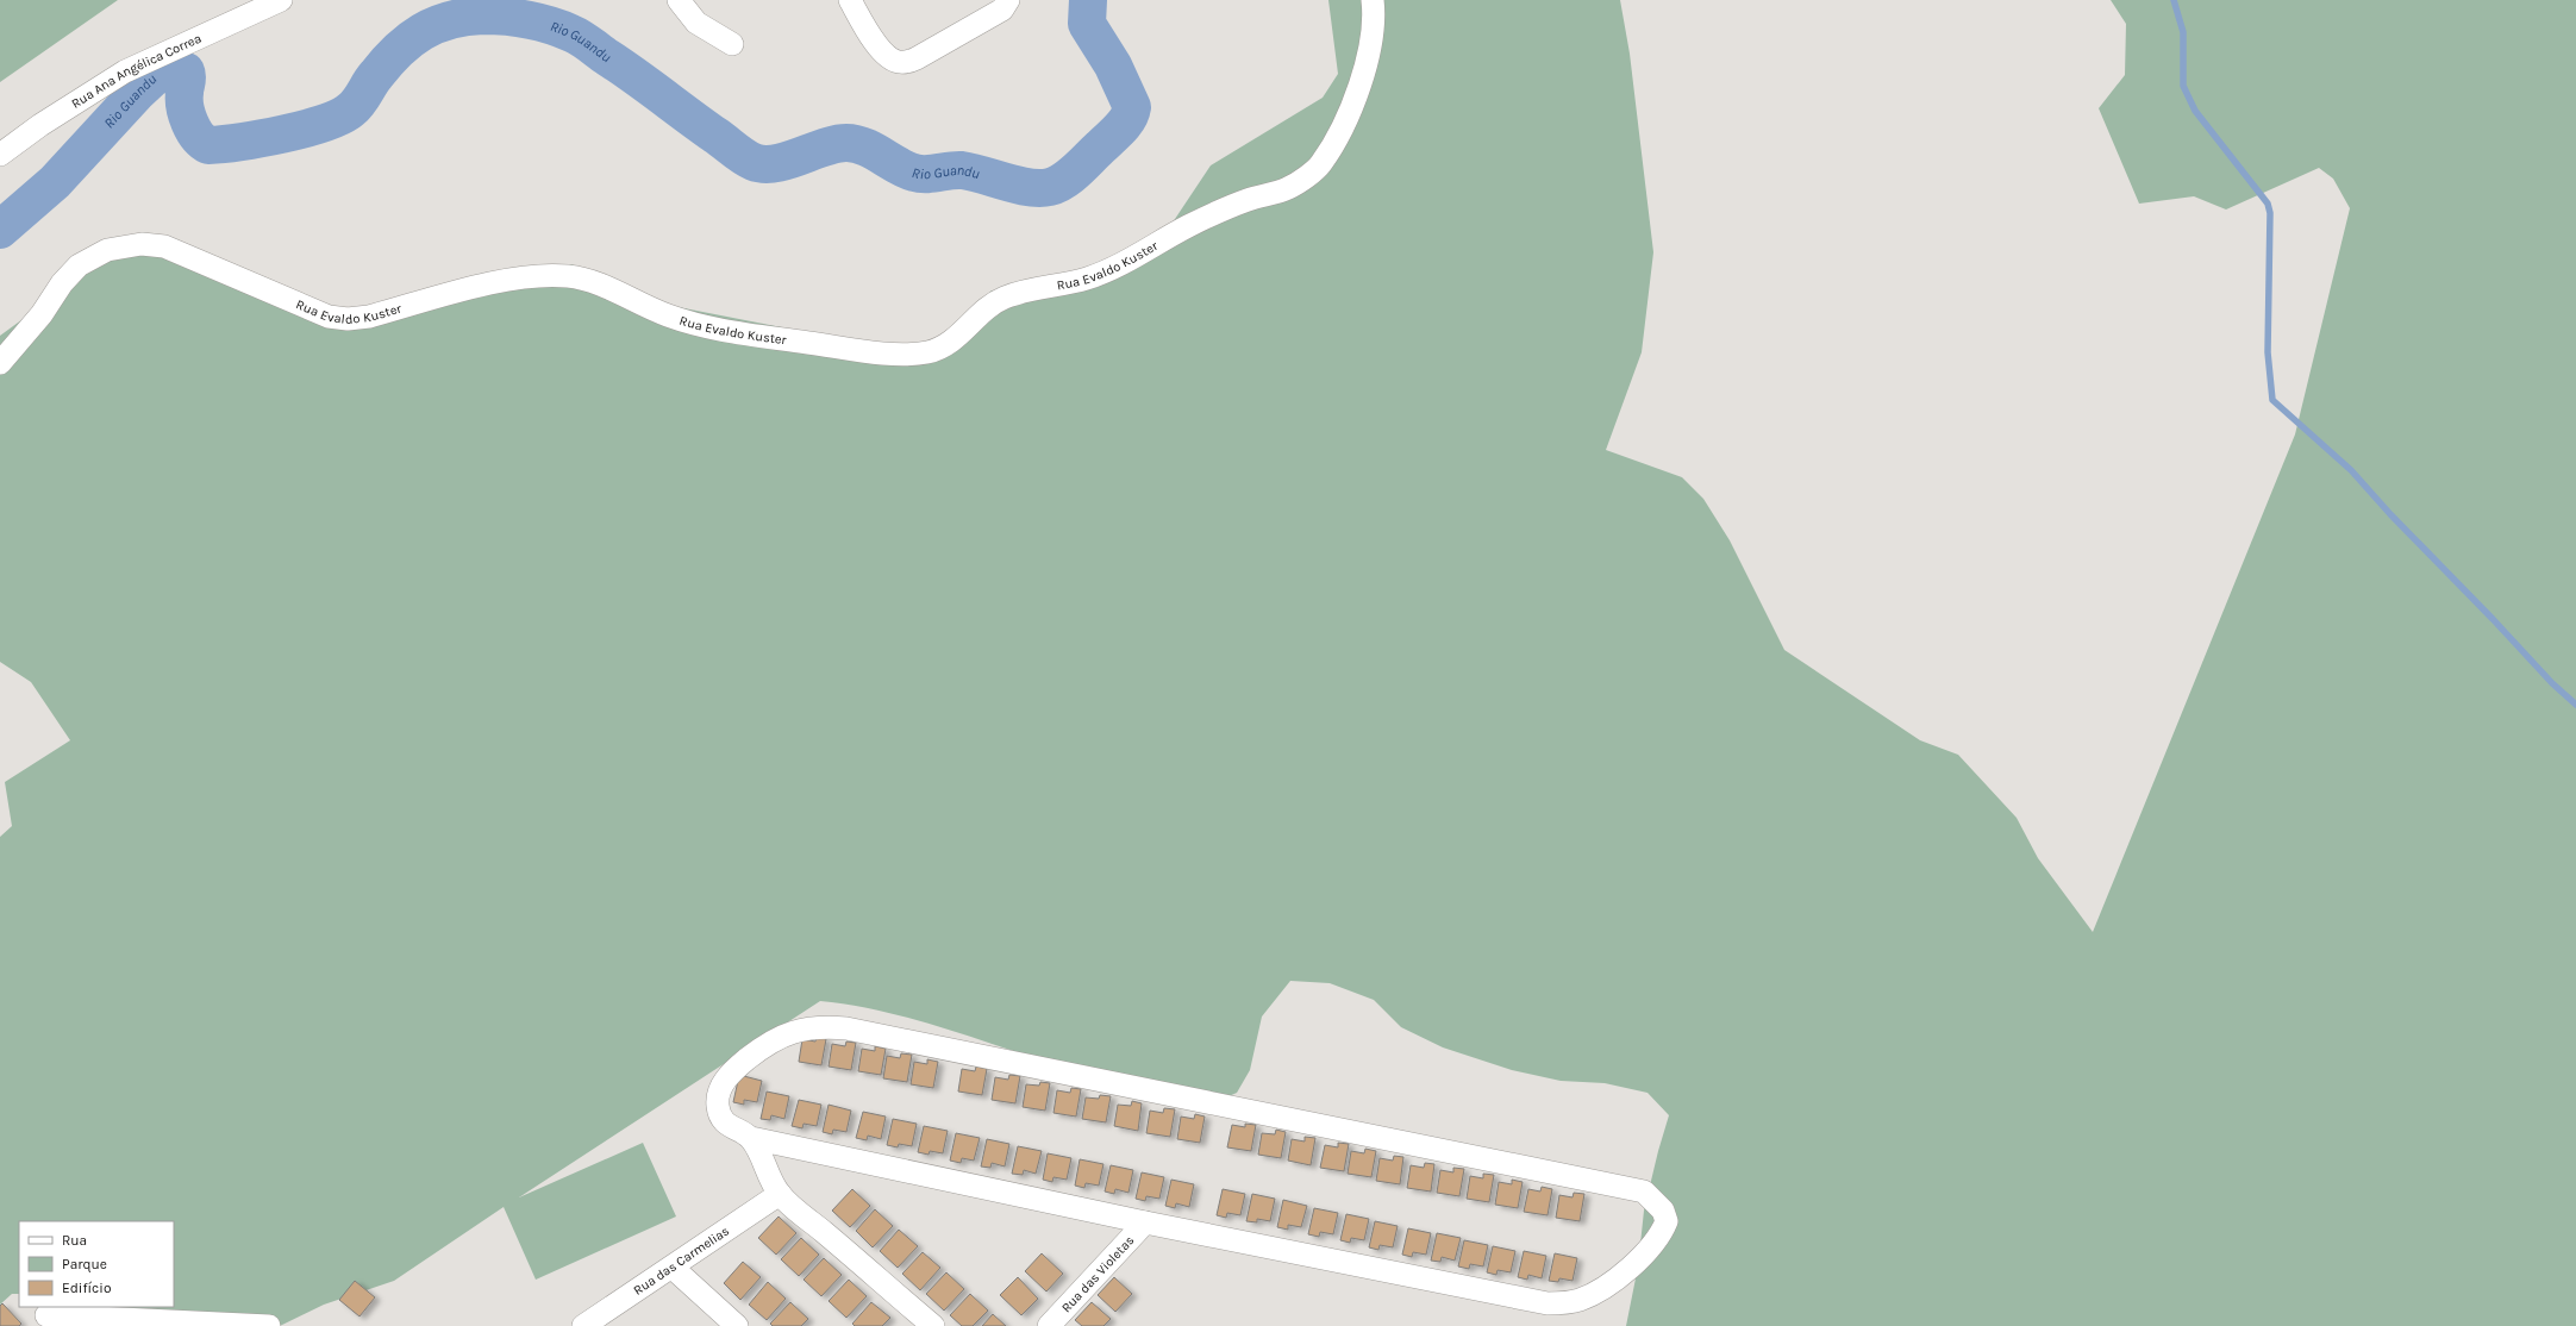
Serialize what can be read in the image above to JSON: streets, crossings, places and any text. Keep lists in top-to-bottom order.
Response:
{
  "streets": {
    "street": [
      "Rua Ana Angélica Correa",
      "Rua Evaldo Kuster",
      "Rua das Carmelias",
      "Rua das Violetas"
    ]
  },
  "water": ["Rio Guandu"],
  "legend": ["Rua", "Parque", "Edifício"]
}
